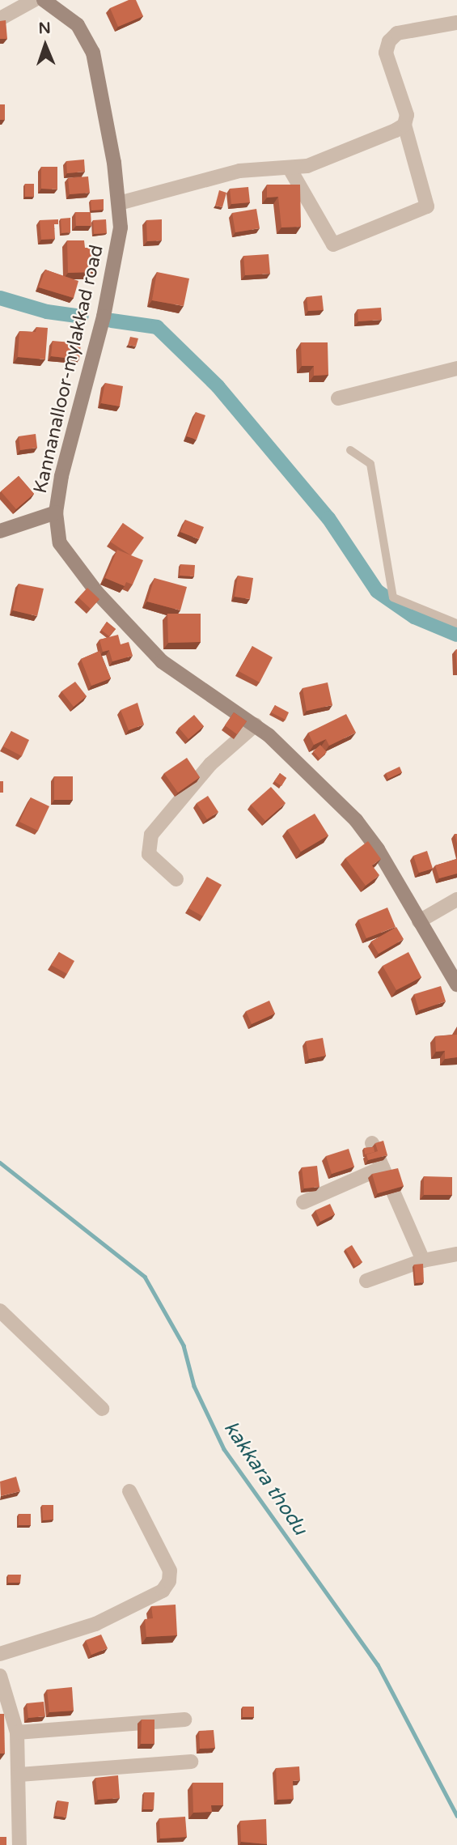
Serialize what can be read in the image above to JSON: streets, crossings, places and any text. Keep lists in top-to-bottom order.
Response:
{
  "streets": {
    "main road": ["Kannanalloor-mylakkad road"]
  },
  "water": ["kakkara thodu"],
  "north": "top"
}
